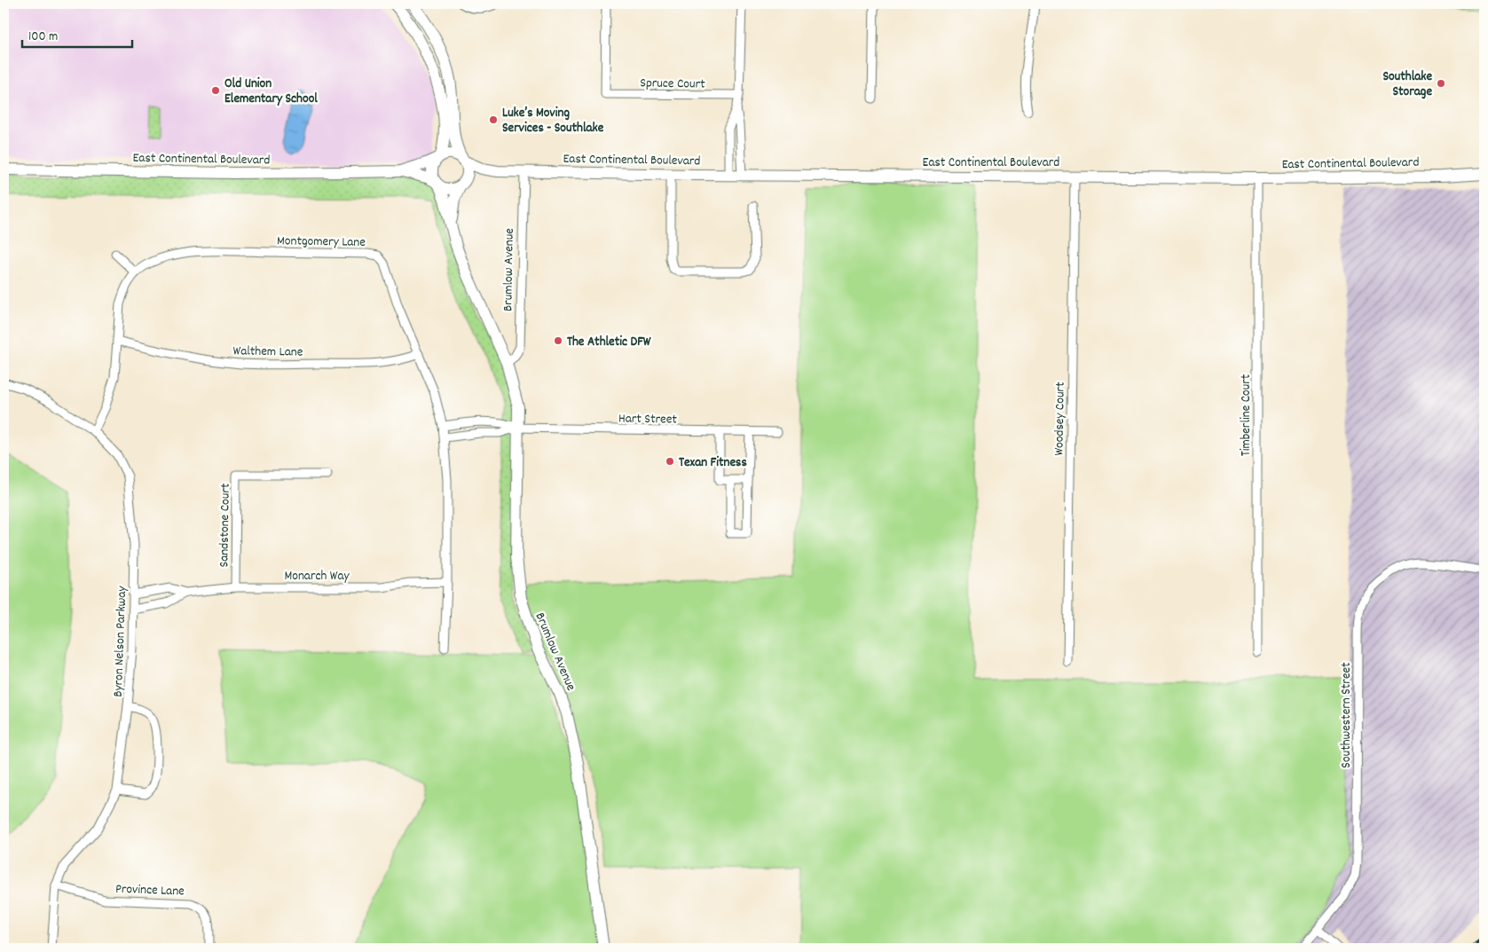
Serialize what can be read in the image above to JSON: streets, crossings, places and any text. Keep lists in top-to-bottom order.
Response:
{
  "streets": {
    "main road": ["East Continental Boulevard", "Brumlow Avenue"],
    "street": [
      "Spruce Court",
      "Montgomery Lane",
      "Walthem Lane",
      "Timberline Court",
      "Hart Street",
      "Woodsey Court",
      "Sandstone Court",
      "Monarch Way",
      "Byron Nelson Parkway",
      "Southwestern Street",
      "Province Lane"
    ]
  },
  "crossings": [
    ["East Continental Boulevard", "Brumlow Avenue"],
    ["East Continental Boulevard", "Timberline Court"],
    ["East Continental Boulevard", "Woodsey Court"],
    ["Montgomery Lane", "Walthem Lane"],
    ["Montgomery Lane", "Monarch Way"],
    ["Montgomery Lane", "Byron Nelson Parkway"],
    ["Brumlow Avenue", "Hart Street"],
    ["Sandstone Court", "Monarch Way"],
    ["Monarch Way", "Byron Nelson Parkway"],
    ["Byron Nelson Parkway", "Province Lane"]
  ],
  "places": [
    "Southlake Storage",
    "Old Union Elementary School",
    "Luke’s Moving Services - Southlake",
    "The Athletic DFW",
    "Texan Fitness"
  ],
  "scale_bar": "100 m"
}
